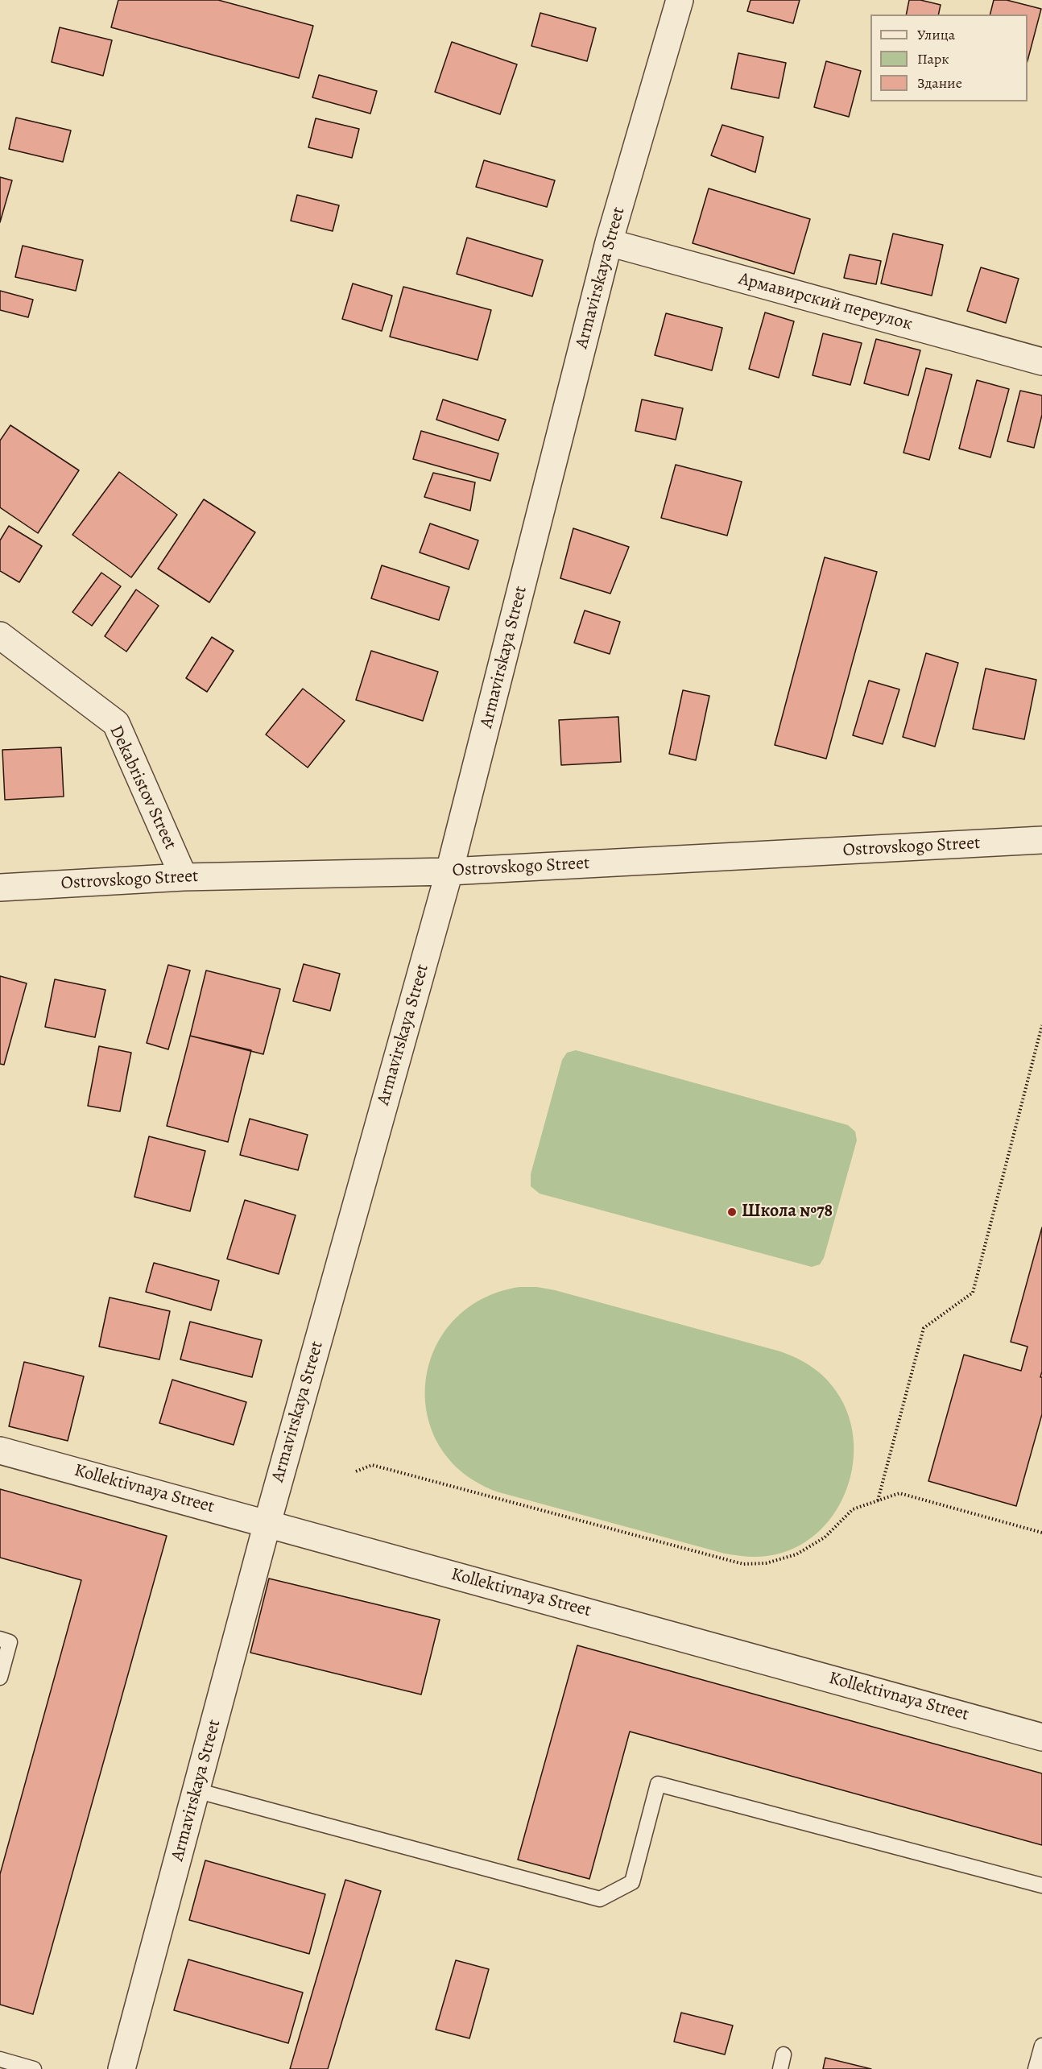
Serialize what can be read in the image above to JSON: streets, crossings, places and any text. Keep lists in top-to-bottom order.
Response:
{
  "streets": {
    "street": [
      "Armavirskaya Street",
      "Армавирский переулок",
      "Dekabristov Street",
      "Ostrovskogo Street",
      "Kollektivnaya Street"
    ]
  },
  "crossings": [
    ["Armavirskaya Street", "Армавирский переулок"],
    ["Armavirskaya Street", "Ostrovskogo Street"],
    ["Armavirskaya Street", "Kollektivnaya Street"],
    ["Dekabristov Street", "Ostrovskogo Street"]
  ],
  "places": ["Школа №78"],
  "legend": ["Улица", "Парк", "Здание"]
}
